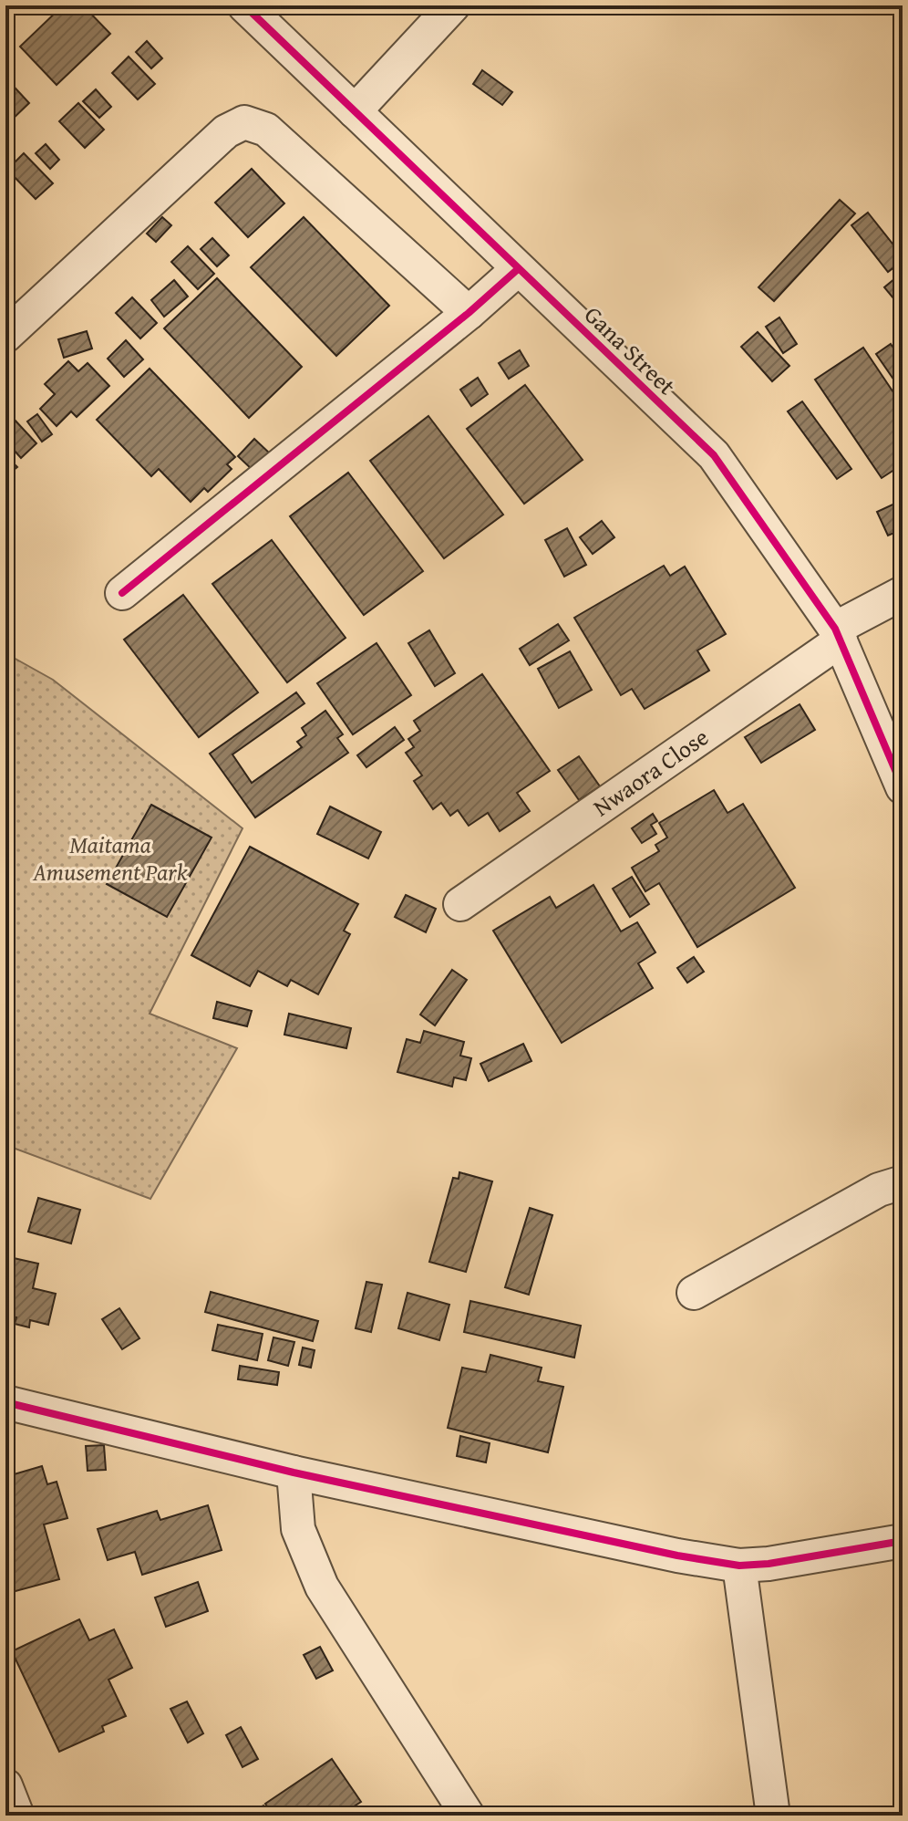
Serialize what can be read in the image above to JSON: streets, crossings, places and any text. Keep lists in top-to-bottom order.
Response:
{
  "streets": {
    "street": ["Gana Street", "Nwaora Close"]
  },
  "crossings": [
    ["Gana Street", "Nwaora Close"]
  ],
  "parks": ["Maitama Amusement Park"]
}
